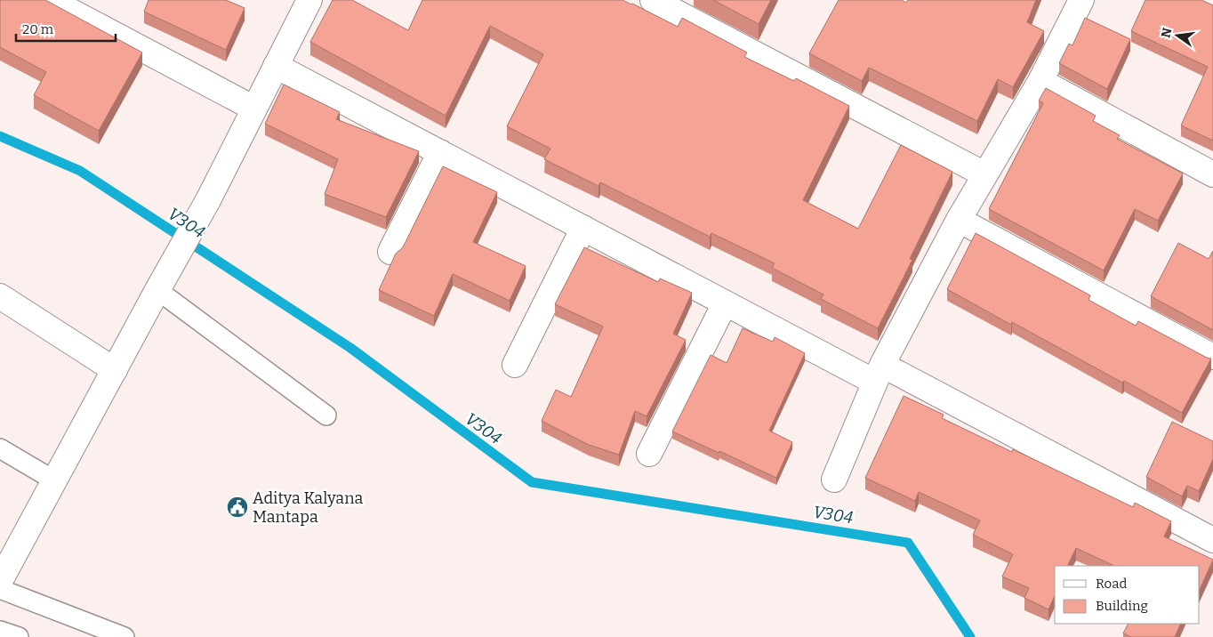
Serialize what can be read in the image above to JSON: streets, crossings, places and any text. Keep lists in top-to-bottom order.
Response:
{
  "water": ["V304"],
  "places": {
    "public building": ["Aditya Kalyana Mantapa"]
  },
  "legend": ["Road", "Building"],
  "scale_bar": "20 m",
  "north": "left"
}
